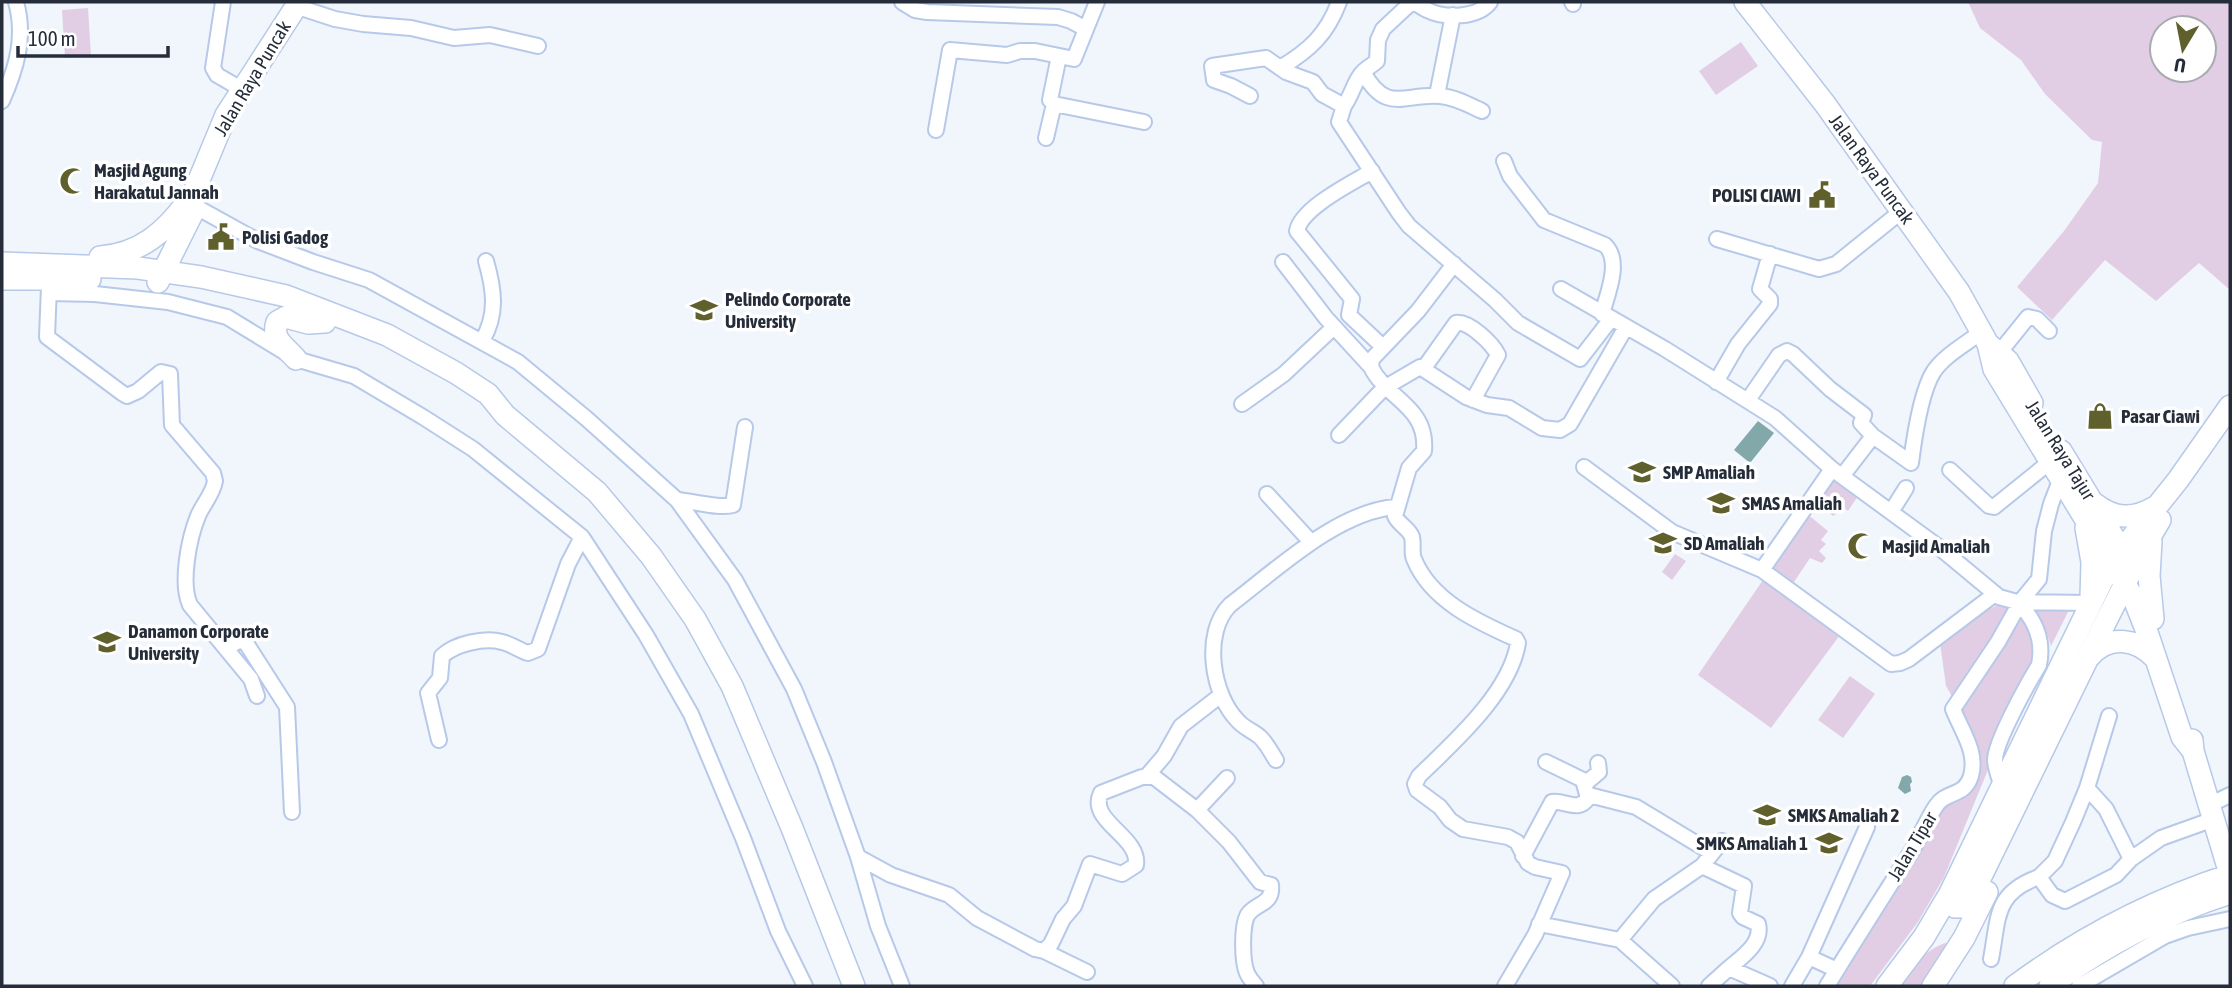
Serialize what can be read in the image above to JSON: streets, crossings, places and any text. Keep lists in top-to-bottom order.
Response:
{
  "streets": {
    "highway": ["Jalan Raya Puncak", "Jalan Raya Tajur"],
    "street": ["Jalan Tipar"]
  },
  "crossings": [
    ["Jalan Raya Puncak", "Jalan Raya Tajur"]
  ],
  "places": {
    "mosque": ["Masjid Agung Harakatul Jannah", "Masjid Amaliah"],
    "public building": ["POLISI CIAWI", "Polisi Gadog"],
    "school or university": [
      "Pelindo Corporate University",
      "SMP Amaliah",
      "SMAS Amaliah",
      "SD Amaliah",
      "Danamon Corporate University",
      "SMKS Amaliah 2",
      "SMKS Amaliah 1"
    ],
    "shop": ["Pasar Ciawi"]
  },
  "scale_bar": "100 m",
  "north": "bottom"
}
